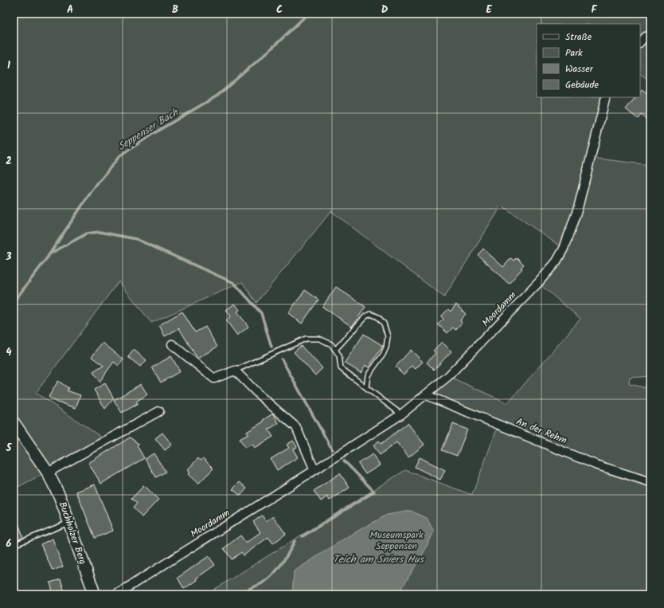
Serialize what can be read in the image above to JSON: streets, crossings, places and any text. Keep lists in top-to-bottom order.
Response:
{
  "streets": {
    "main road": ["Buchholzer Berg"],
    "street": ["Moordamm", "An der Rehm"]
  },
  "crossings": [
    ["Moordamm", "An der Rehm"]
  ],
  "water": ["Seppenser Bach", "Teich am Sniers Hus"],
  "parks": ["Museumspark Seppensen"],
  "legend": [
    "Straße",
    "Park",
    "Wasser",
    "Gebäude"
  ],
  "grid": {
    "columns": [
      "A",
      "B",
      "C",
      "D",
      "E",
      "F"
    ],
    "rows": [
      "1",
      "2",
      "3",
      "4",
      "5",
      "6"
    ]
  }
}
